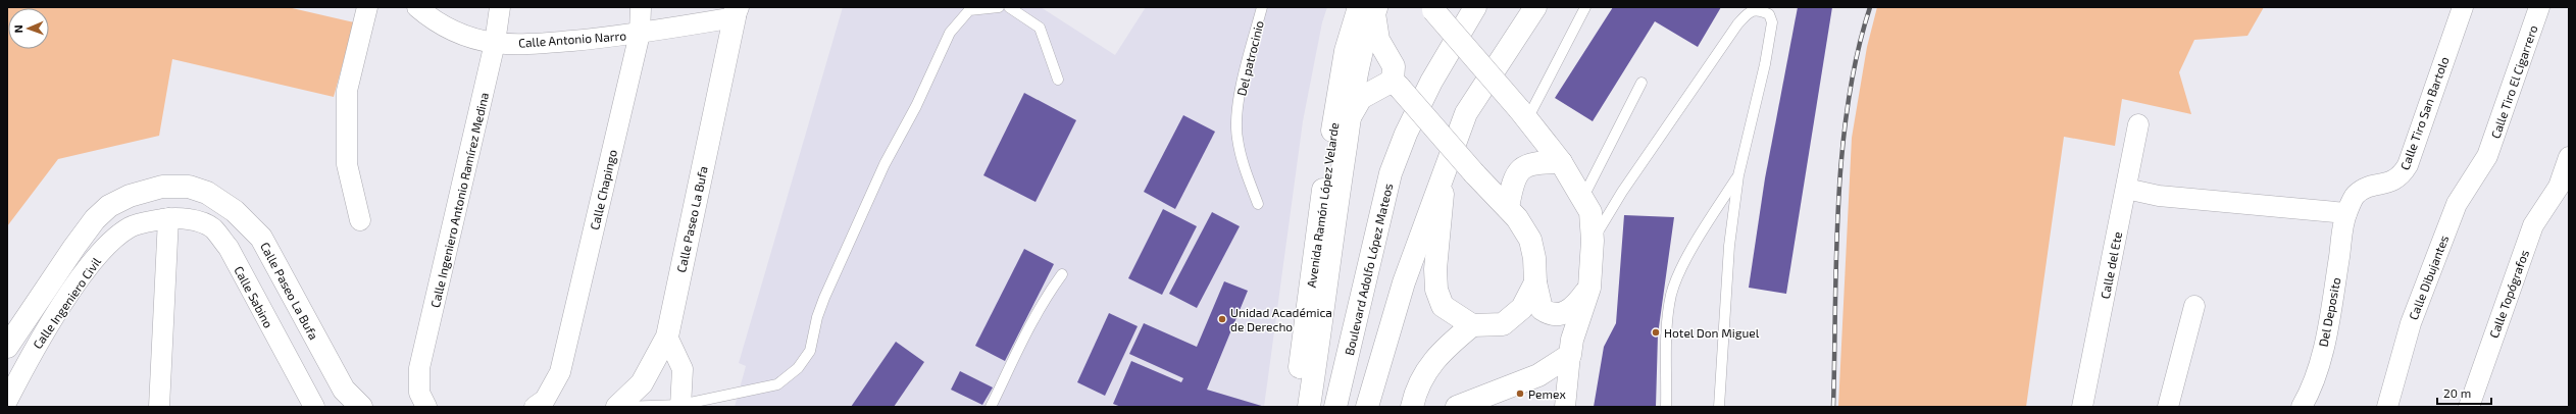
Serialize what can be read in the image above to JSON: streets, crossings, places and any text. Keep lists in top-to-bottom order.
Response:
{
  "streets": {
    "street": [
      "Calle Antonio Narro",
      "Calle Tiro El Cigarrero",
      "Calle Tiro San Bartolo",
      "Calle Chapingo",
      "Calle Ingeniero Antonio Ramírez Medina",
      "Avenida Ramón López Velarde",
      "Calle Paseo La Bufa",
      "Calle del Ete",
      "Boulevard Adolfo López Mateos",
      "Calle Dibujantes",
      "Calle Topógrafos",
      "Calle Sabino",
      "Calle Ingeniero Civil",
      "Del Deposito"
    ],
    "lane": ["Del patrocinio"]
  },
  "crossings": [
    ["Calle Antonio Narro", "Calle Chapingo"],
    ["Calle Antonio Narro", "Calle Ingeniero Antonio Ramírez Medina"],
    ["Calle Antonio Narro", "Calle Paseo La Bufa"],
    ["Calle Tiro El Cigarrero", "Calle Dibujantes"],
    ["Calle Tiro San Bartolo", "Del Deposito"],
    ["Calle Sabino", "Calle Ingeniero Civil"]
  ],
  "places": ["Unidad Académica de Derecho", "Hotel Don Miguel", "Pemex"],
  "scale_bar": "20 m",
  "north": "left"
}
